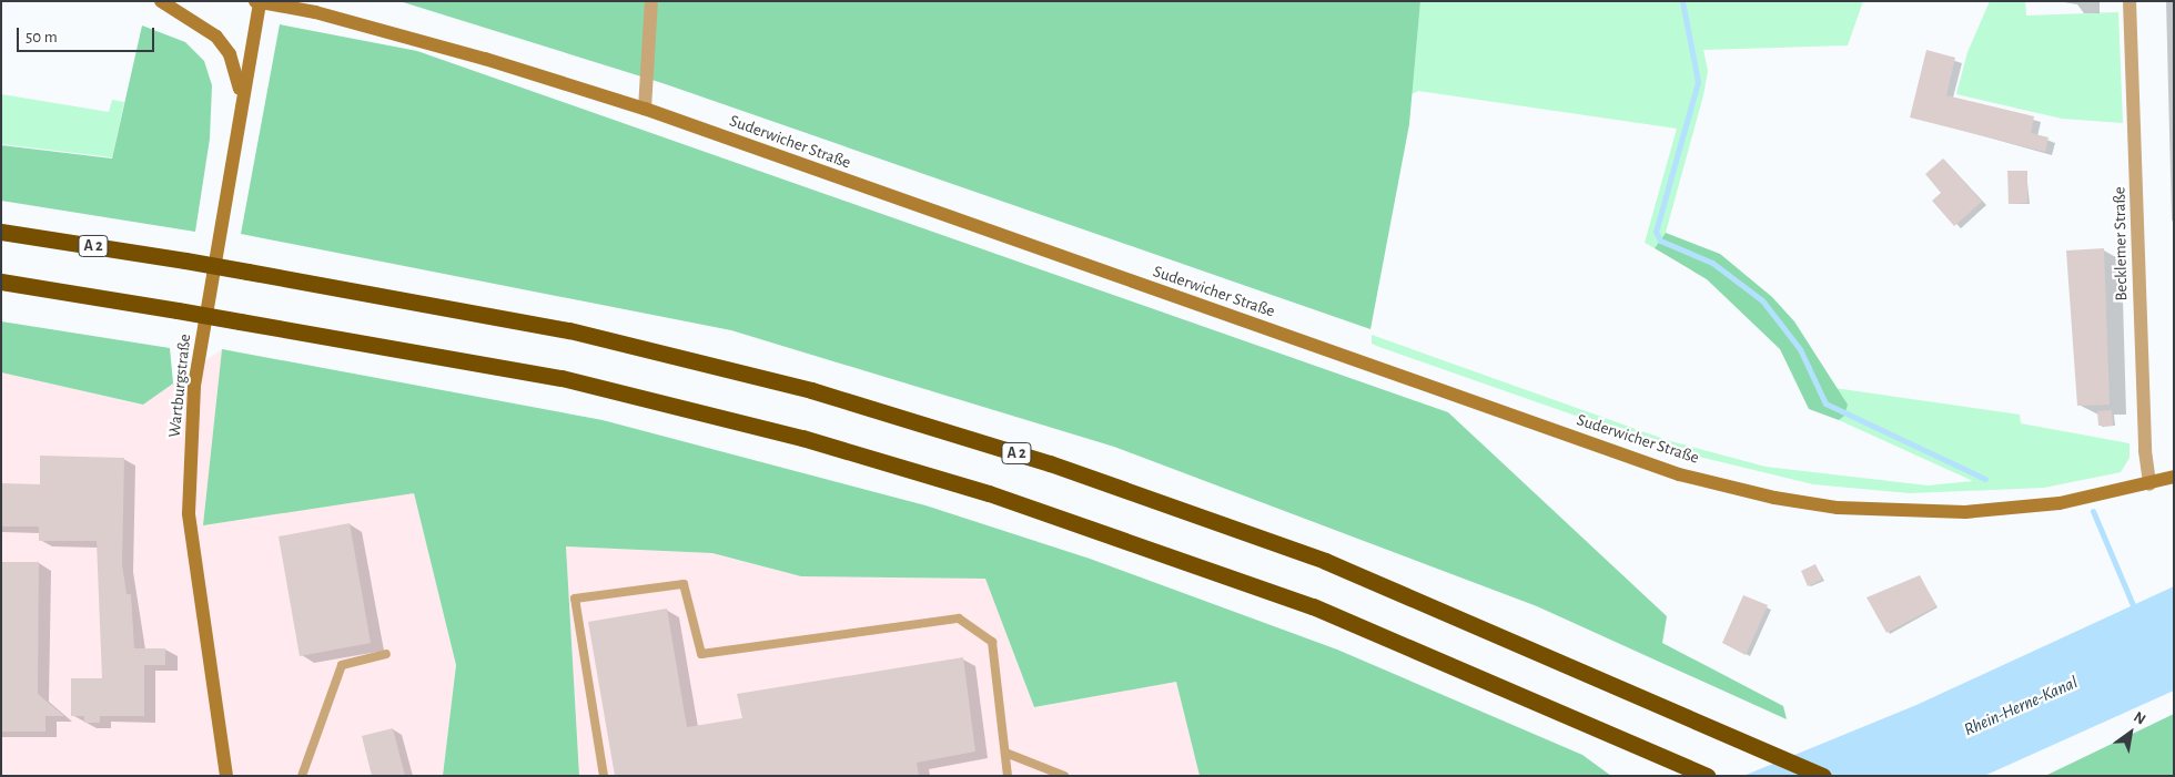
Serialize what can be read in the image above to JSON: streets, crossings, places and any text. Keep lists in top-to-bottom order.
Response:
{
  "streets": {
    "highway": ["A 2"],
    "main road": ["Suderwicher Straße", "Wartburgstraße"],
    "street": ["Becklemer Straße"]
  },
  "crossings": [
    ["Suderwicher Straße", "Becklemer Straße"],
    ["Suderwicher Straße", "Wartburgstraße"]
  ],
  "water": ["Rhein-Herne-Kanal"],
  "scale_bar": "50 m",
  "north": "top right"
}
